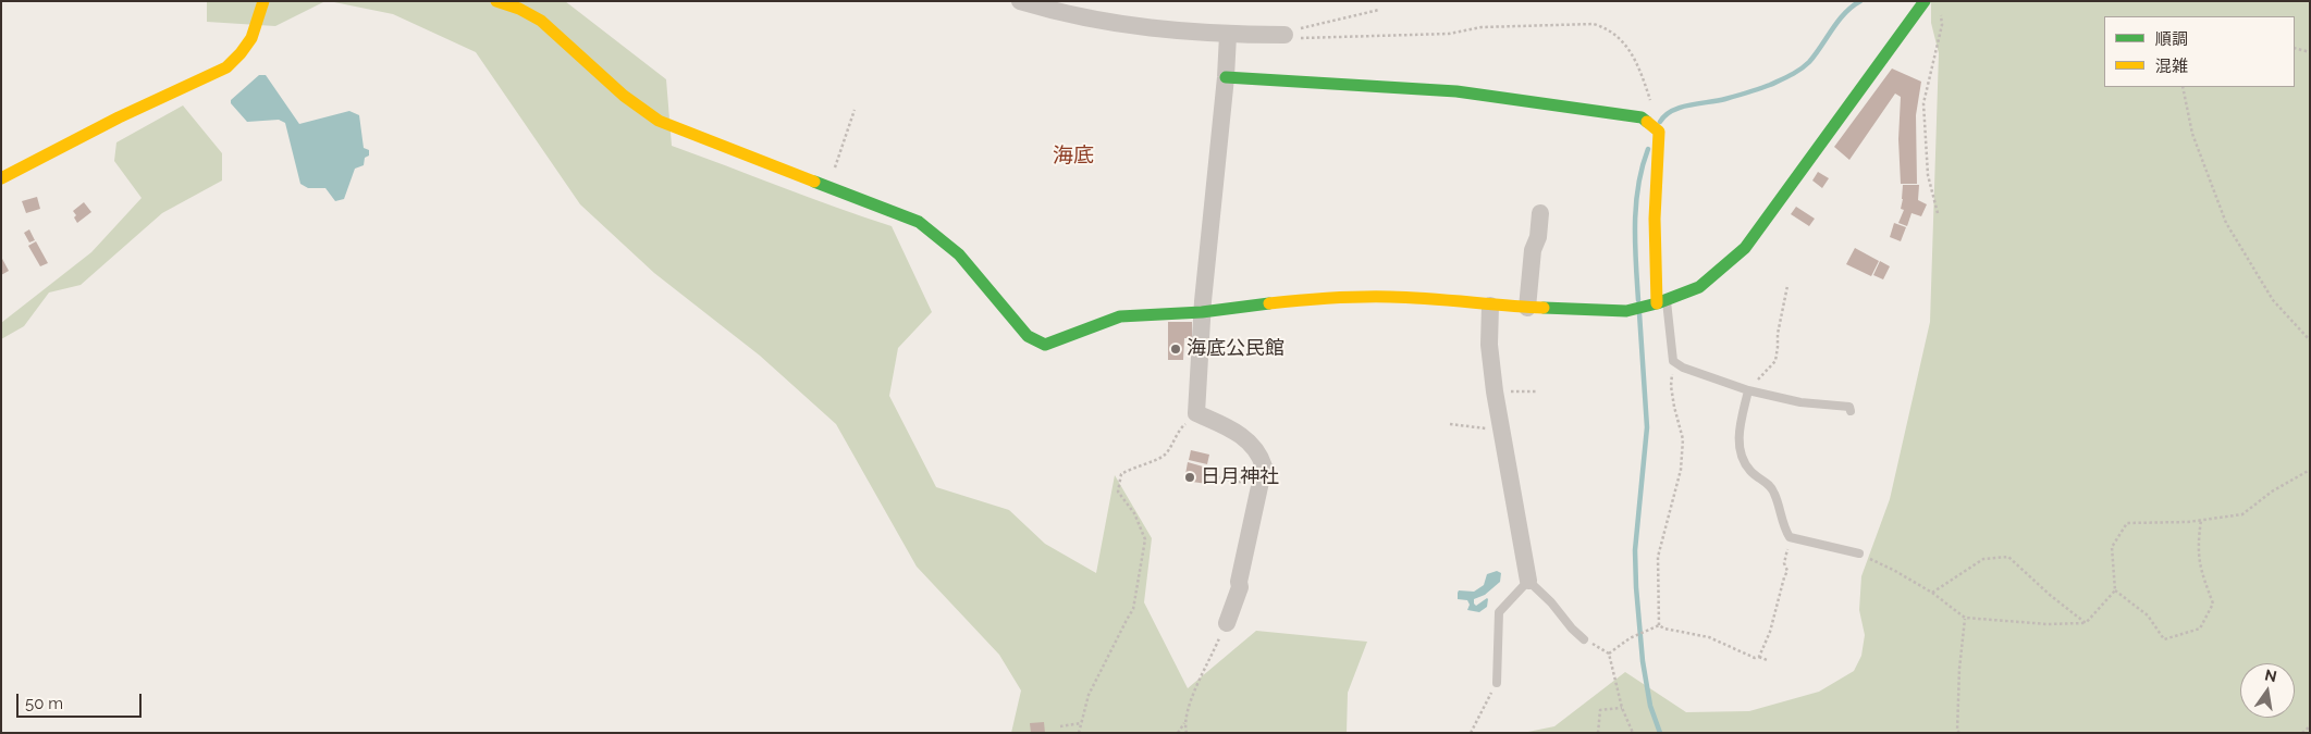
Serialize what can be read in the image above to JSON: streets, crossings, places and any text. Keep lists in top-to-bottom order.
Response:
{
  "districts": ["海底"],
  "places": ["海底公民館", "日月神社"],
  "legend": ["順調", "混雑"],
  "scale_bar": "50 m",
  "north": "top"
}
